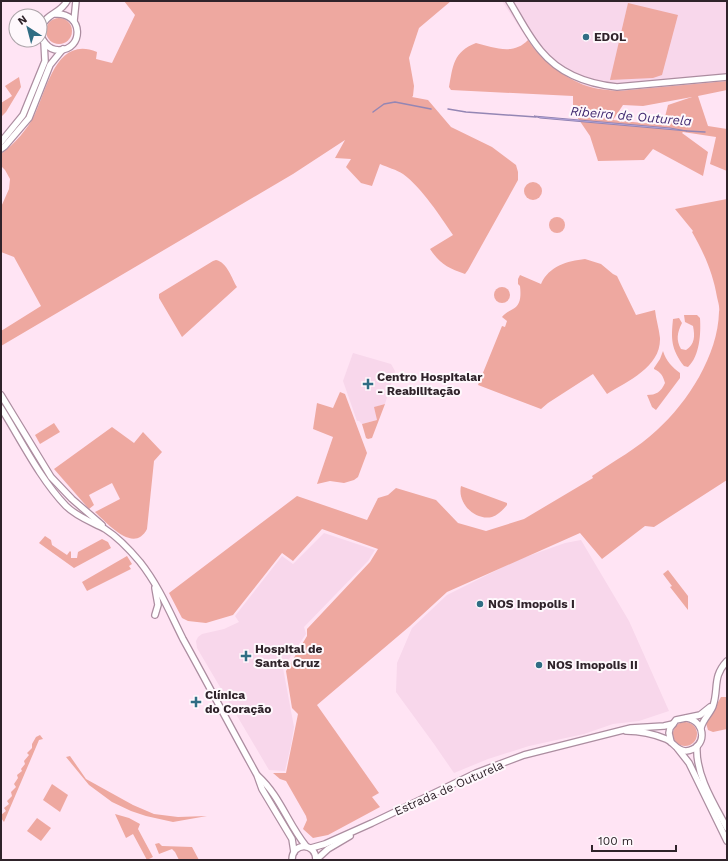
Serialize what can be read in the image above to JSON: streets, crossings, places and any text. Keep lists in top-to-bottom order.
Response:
{
  "streets": {
    "street": ["Estrada de Outurela"]
  },
  "water": ["Ribeira de Outurela"],
  "places": {
    "other": ["EDOL", "NOS Imopolis I", "NOS Imopolis II"],
    "health": ["Centro Hospitalar - Reabilitação", "Hospital de Santa Cruz", "Clínica do Coração"]
  },
  "scale_bar": "100 m",
  "north": "top left"
}
